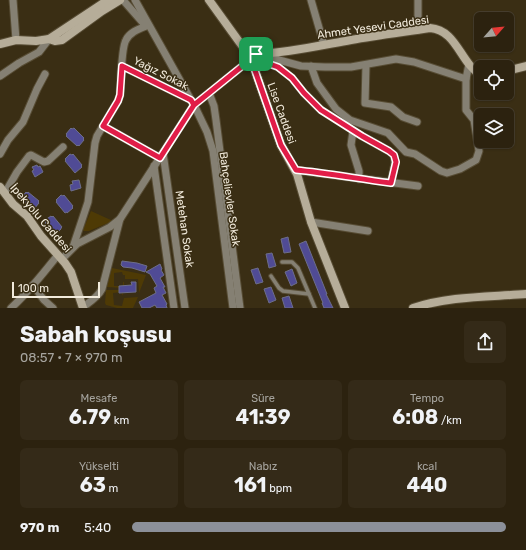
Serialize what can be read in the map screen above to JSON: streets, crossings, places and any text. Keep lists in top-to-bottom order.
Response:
{
  "streets": {
    "street": [
      "Ahmet Yesevi Caddesi",
      "Yağız Sokak",
      "Lise Caddesi",
      "Bahçelievler Sokak",
      "İpekyolu Caddesi",
      "Metehan Sokak"
    ]
  },
  "crossings": [
    ["Ahmet Yesevi Caddesi", "Lise Caddesi"],
    ["Yağız Sokak", "Bahçelievler Sokak"]
  ],
  "scale_bar": "100 m",
  "north": "top right",
  "page": {
    "scale": "100 m",
    "heading": ["Sabah koşusu", "08:57 · 7 × 970 m"],
    "stats": [
      ["Mesafe", "6.79 km"],
      ["Süre", "41:39"],
      ["Tempo", "6:08 /km"],
      ["Yükselti", "63 m"],
      ["Nabız", "161 bpm"],
      ["kcal", "440"]
    ],
    "list": [
      {
        "name": "970 m",
        "note": "5:40"
      }
    ]
  }
}
